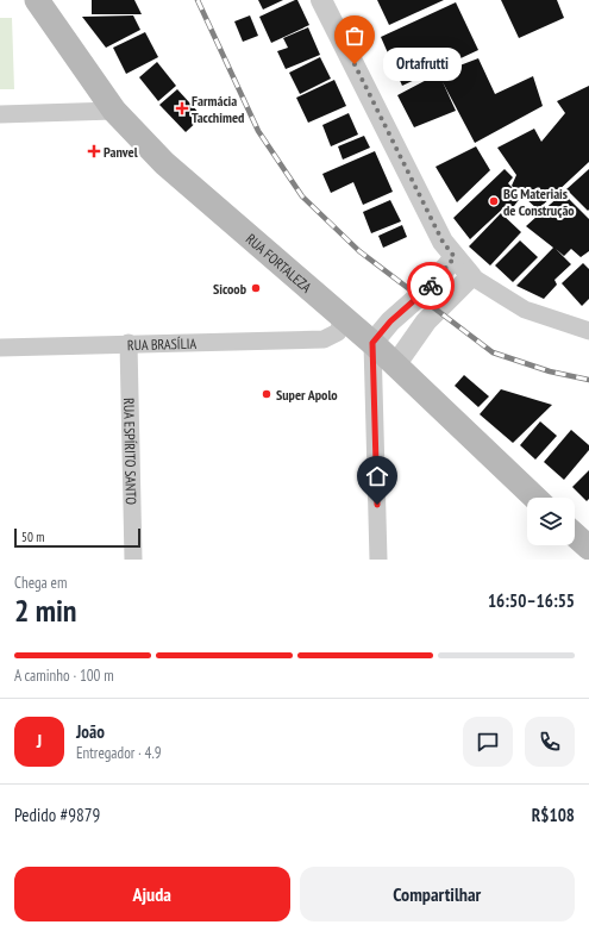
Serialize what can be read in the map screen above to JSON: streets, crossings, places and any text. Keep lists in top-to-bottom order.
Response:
{
  "streets": {
    "main road": ["RUA FORTALEZA"],
    "street": ["RUA BRASÍLIA", "RUA ESPÍRITO SANTO"]
  },
  "crossings": [
    ["RUA FORTALEZA", "RUA BRASÍLIA"],
    ["RUA BRASÍLIA", "RUA ESPÍRITO SANTO"]
  ],
  "places": {
    "other": [
      "Ortafrutti",
      "BG Materiais de Construção",
      "Sicoob",
      "Super Apolo"
    ],
    "health": ["Farmácia Tacchimed", "Panvel"]
  },
  "scale_bar": "50 m",
  "page": {
    "bubble": "Ortafrutti",
    "scale": "50 m",
    "heading": ["2 min", "Chega em", "16:50–16:55"],
    "panel": [
      "João",
      "Entregador · 4.9",
      "Pedido #9879",
      "R$108"
    ],
    "bar": "A caminho · 100 m",
    "round": "J",
    "buttons": ["Ajuda", "Compartilhar"]
  }
}
